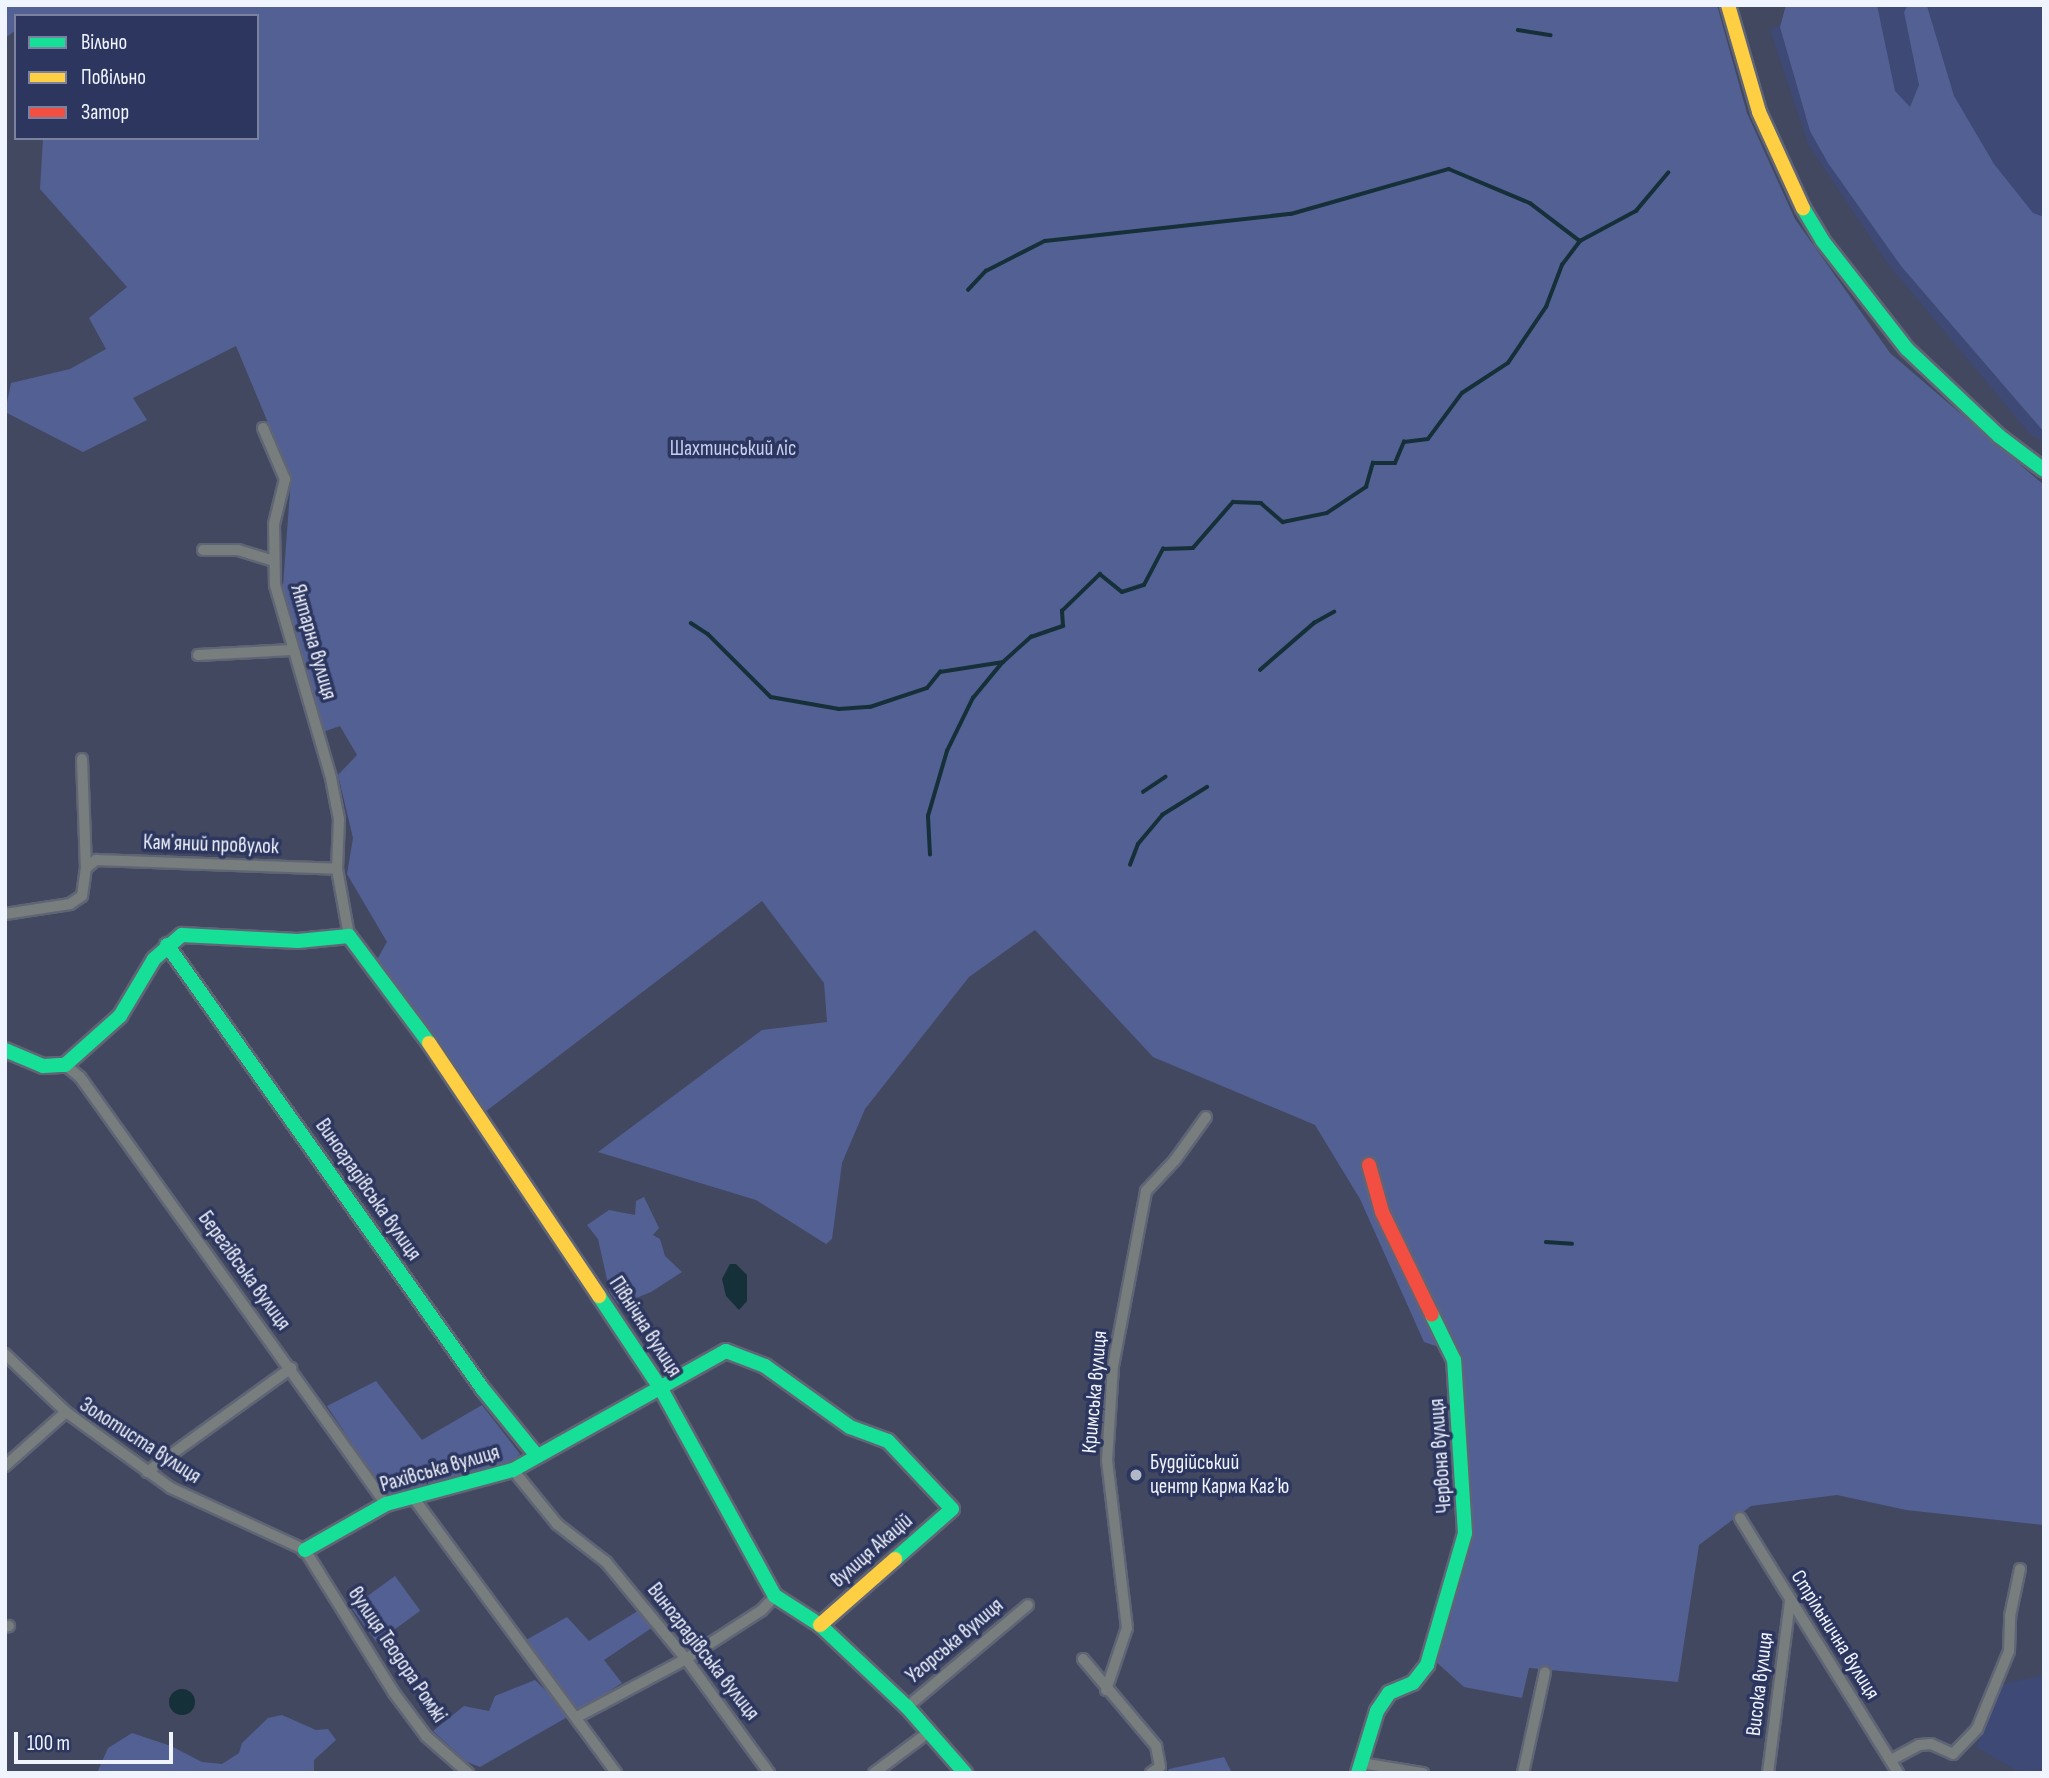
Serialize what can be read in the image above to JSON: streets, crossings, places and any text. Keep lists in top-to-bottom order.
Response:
{
  "streets": {
    "main road": [
      "Виноградівська вулиця",
      "Північна вулиця",
      "Червона вулиця",
      "Рахівська вулиця",
      "вулиця Акацій"
    ],
    "street": [
      "Янтарна вулиця",
      "Камʼяний провулок",
      "Берегівська вулиця",
      "Кримська вулиця",
      "Золотиста вулиця",
      "Стрільнична вулиця",
      "Угорська вулиця",
      "вулиця Теодора Ромжі",
      "Висока вулиця"
    ]
  },
  "crossings": [
    ["Янтарна вулиця", "Камʼяний провулок"],
    ["Янтарна вулиця", "Північна вулиця"],
    ["Камʼяний провулок", "Північна вулиця"],
    ["Виноградівська вулиця", "Рахівська вулиця"],
    ["Берегівська вулиця", "Рахівська вулиця"],
    ["Північна вулиця", "Рахівська вулиця"],
    ["Північна вулиця", "вулиця Акацій"],
    ["Північна вулиця", "Угорська вулиця"],
    ["Золотиста вулиця", "Рахівська вулиця"],
    ["Золотиста вулиця", "вулиця Теодора Ромжі"],
    ["Рахівська вулиця", "вулиця Акацій"],
    ["Рахівська вулиця", "вулиця Теодора Ромжі"],
    ["Стрільнична вулиця", "Висока вулиця"]
  ],
  "parks": ["Шахтинський ліс"],
  "places": ["Буддійський центр Карма Кагʼю"],
  "legend": ["Вільно", "Повільно", "Затор"],
  "scale_bar": "100 m"
}
